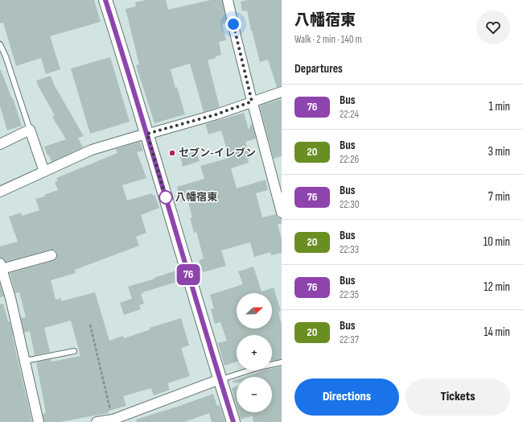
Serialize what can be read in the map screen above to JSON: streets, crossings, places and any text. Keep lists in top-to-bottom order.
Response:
{
  "places": ["セブン-イレブン", "八幡宿東"],
  "lines": ["bus line 76"],
  "north": "right",
  "page": {
    "on_map": "76",
    "heading": [
      ["八幡宿東", "Walk · 2 min · 140 m"],
      "Departures"
    ],
    "list": [
      {
        "mark": "76",
        "name": "Bus",
        "note": "22:24",
        "value": "1 min"
      },
      {
        "mark": "20",
        "name": "Bus",
        "note": "22:26",
        "value": "3 min"
      },
      {
        "mark": "76",
        "name": "Bus",
        "note": "22:30",
        "value": "7 min"
      },
      {
        "mark": "20",
        "name": "Bus",
        "note": "22:33",
        "value": "10 min"
      },
      {
        "mark": "76",
        "name": "Bus",
        "note": "22:35",
        "value": "12 min"
      },
      {
        "mark": "20",
        "name": "Bus",
        "note": "22:37",
        "value": "14 min"
      }
    ],
    "map_buttons": ["+", "−"],
    "buttons": ["Directions", "Tickets"]
  }
}
